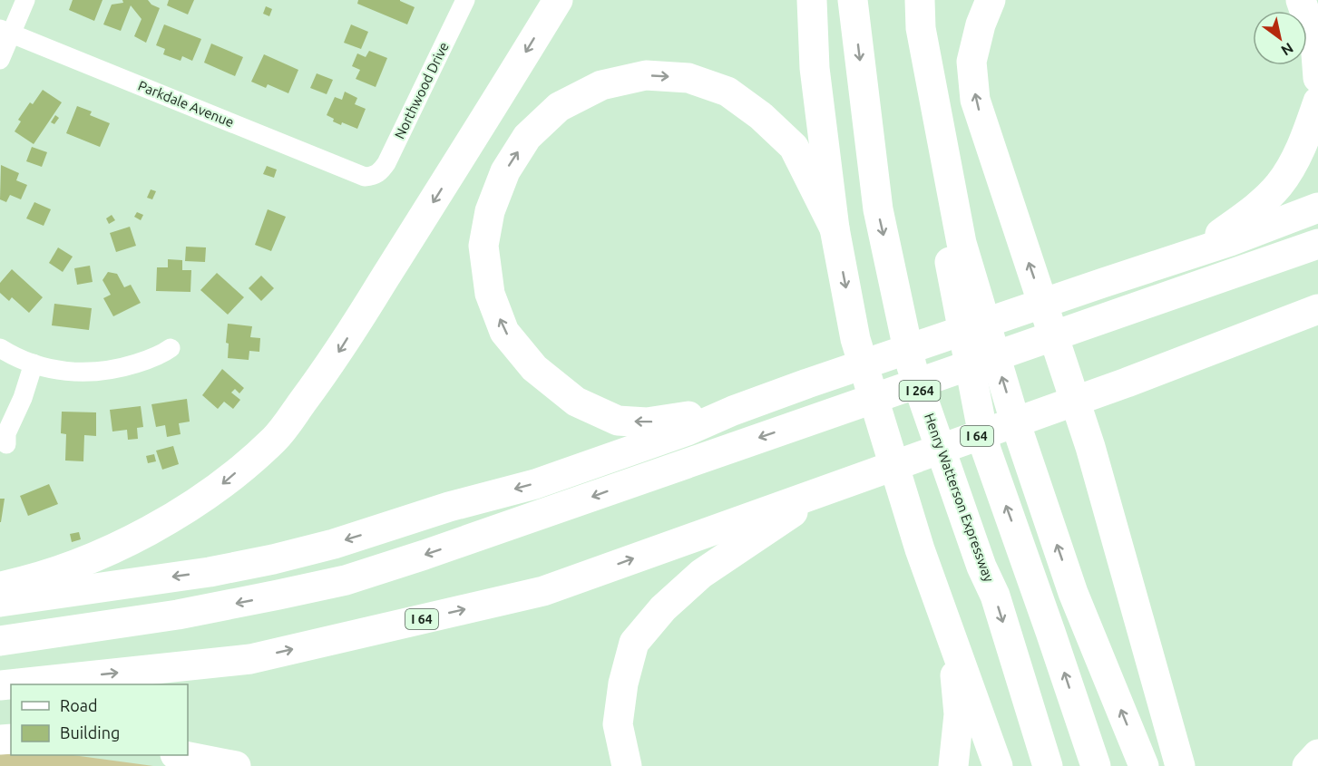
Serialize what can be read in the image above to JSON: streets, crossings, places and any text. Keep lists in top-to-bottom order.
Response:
{
  "streets": {
    "highway": ["I 264", "I 64", "Henry Watterson Expressway"],
    "street": ["Northwood Drive", "Parkdale Avenue"]
  },
  "crossings": [
    ["Northwood Drive", "Parkdale Avenue"]
  ],
  "legend": ["Road", "Building"],
  "north": "bottom right"
}
